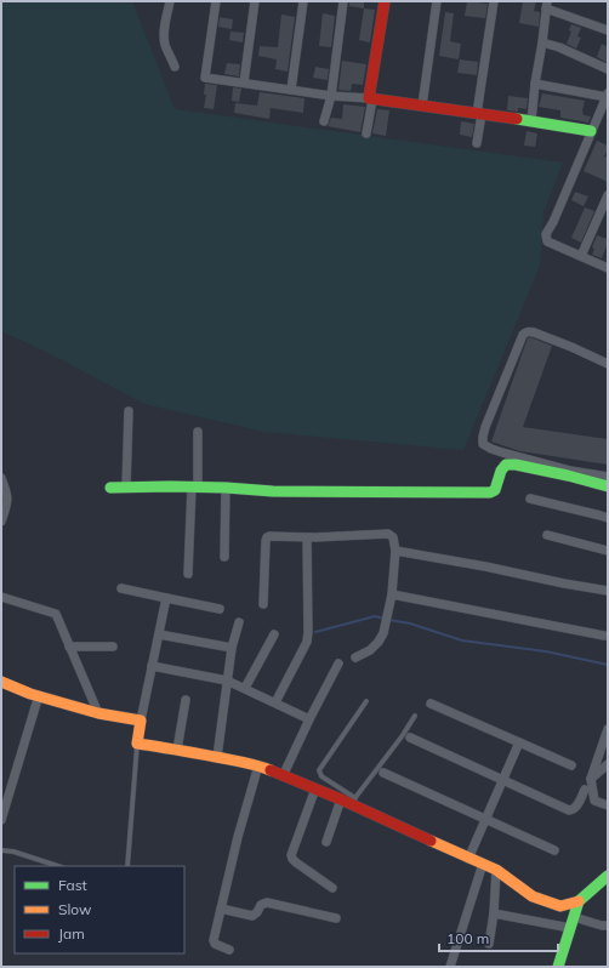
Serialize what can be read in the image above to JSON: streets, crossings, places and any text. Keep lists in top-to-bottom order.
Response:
{
  "legend": ["Fast", "Slow", "Jam"],
  "scale_bar": "100 m"
}
